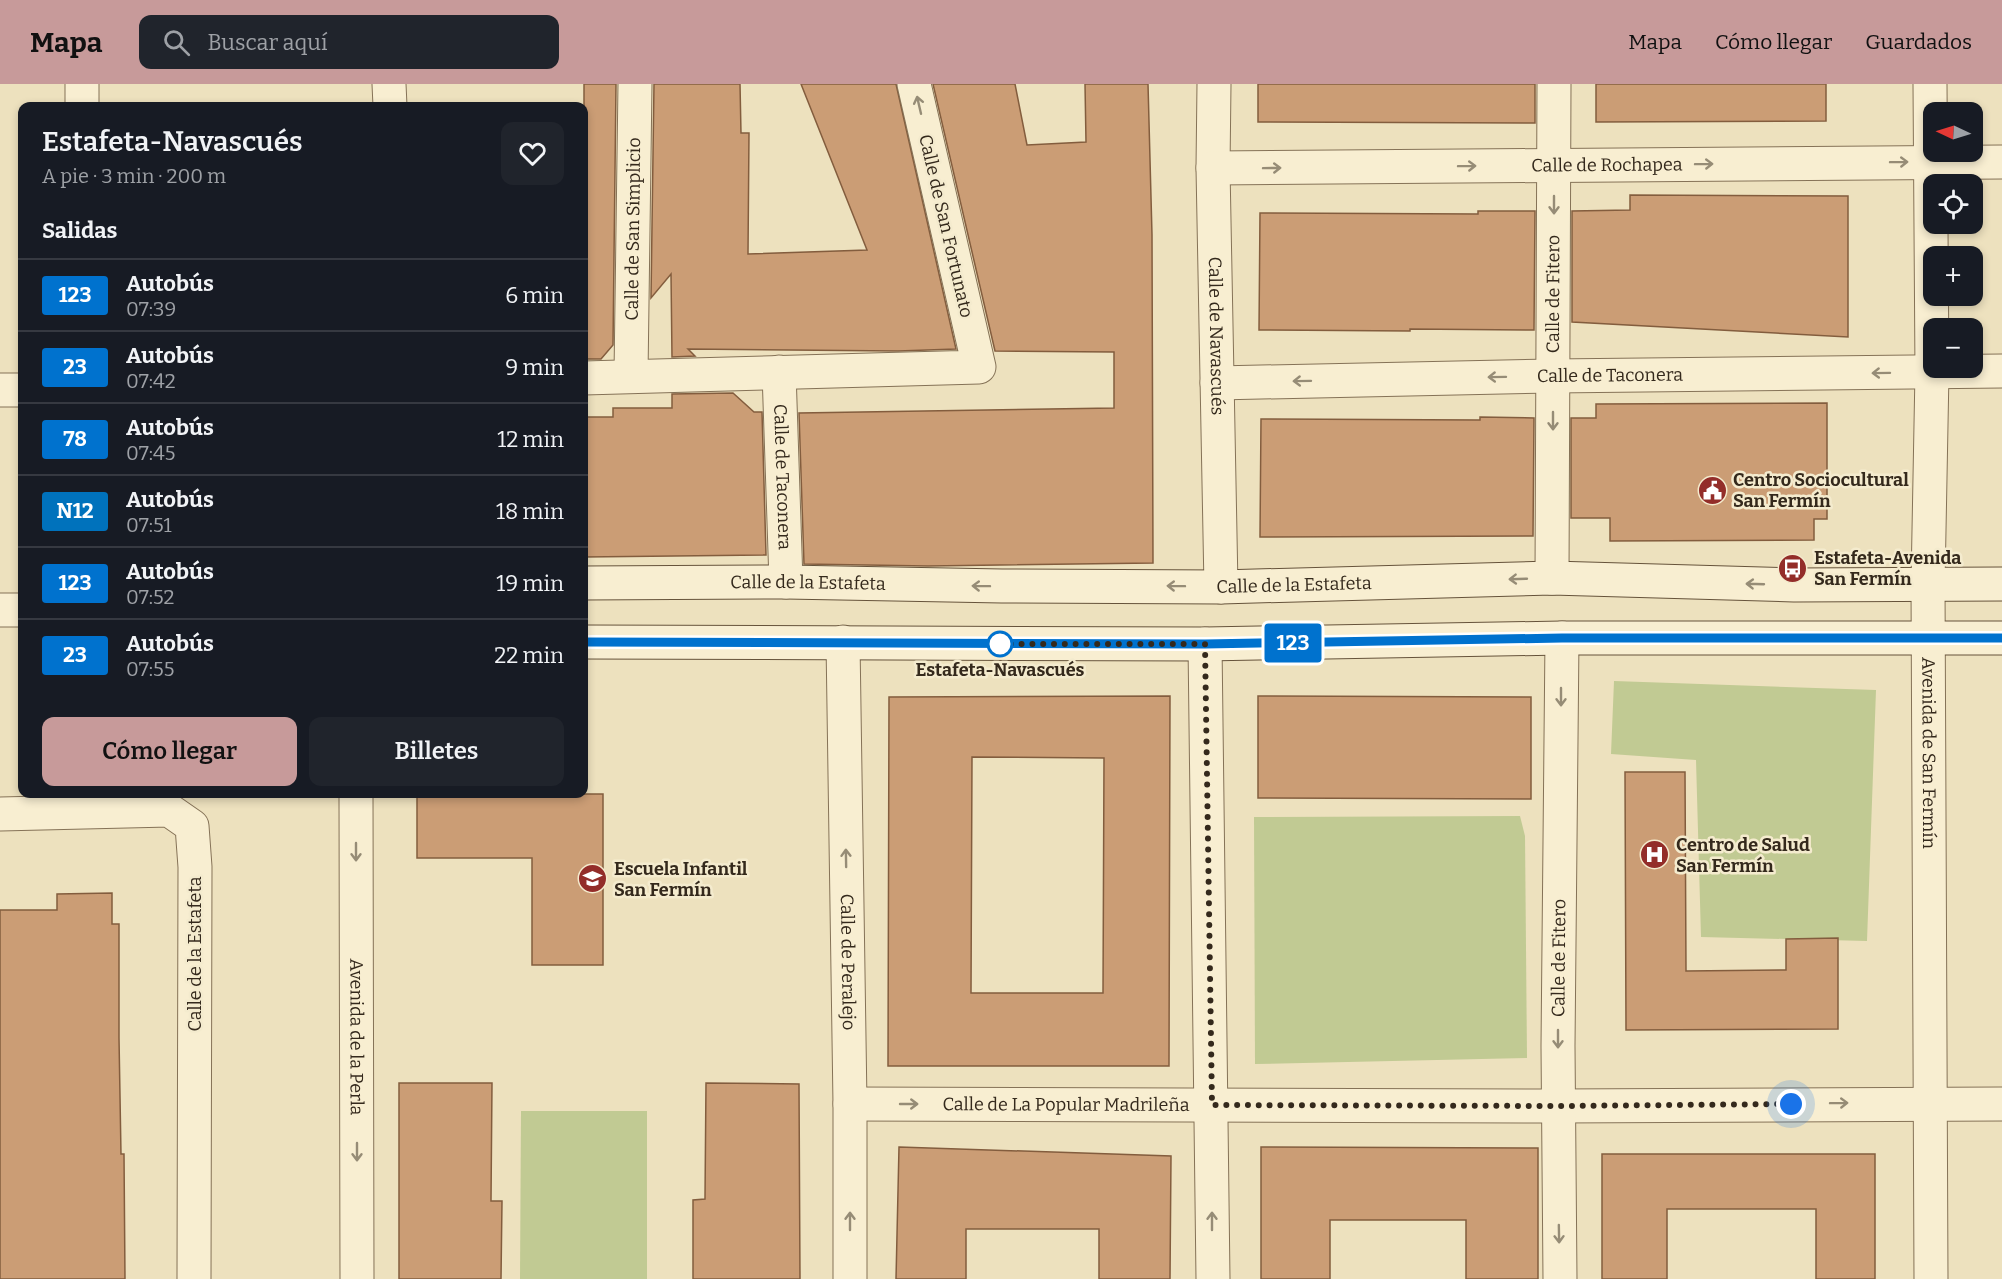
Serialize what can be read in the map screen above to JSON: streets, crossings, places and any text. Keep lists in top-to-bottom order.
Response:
{
  "streets": {
    "street": [
      "Calle de Rochapea",
      "Calle de San Fortunato",
      "Calle de San Simplicio",
      "Calle de Fitero",
      "Calle de Navascués",
      "Calle de Taconera",
      "Calle de la Estafeta",
      "Avenida de San Fermín",
      "Calle de Peralejo",
      "Avenida de la Perla",
      "Calle de La Popular Madrileña"
    ]
  },
  "crossings": [
    ["Calle de Rochapea", "Calle de Fitero"],
    ["Calle de Rochapea", "Calle de Navascués"],
    ["Calle de San Fortunato", "Calle de Taconera"],
    ["Calle de Fitero", "Calle de Taconera"],
    ["Calle de Fitero", "Calle de la Estafeta"],
    ["Calle de Fitero", "Calle de La Popular Madrileña"],
    ["Calle de Navascués", "Calle de Taconera"],
    ["Calle de Navascués", "Calle de la Estafeta"],
    ["Calle de Taconera", "Calle de la Estafeta"],
    ["Calle de la Estafeta", "Avenida de San Fermín"],
    ["Avenida de San Fermín", "Calle de La Popular Madrileña"],
    ["Calle de Peralejo", "Calle de La Popular Madrileña"]
  ],
  "one_way": [
    "Calle de Rochapea",
    "Calle de Fitero",
    "Calle de Peralejo",
    "Avenida de la Perla",
    "Calle de La Popular Madrileña"
  ],
  "places": {
    "public building": ["Centro Sociocultural San Fermín"],
    "bus stop": ["Estafeta-Avenida San Fermín"],
    "other": ["Estafeta-Navascués"],
    "hospital": ["Centro de Salud San Fermín"],
    "school or university": ["Escuela Infantil San Fermín"]
  },
  "lines": ["bus line 123"],
  "north": "left",
  "page": {
    "header": "Mapa",
    "search": "Buscar aquí",
    "nav": ["Mapa", "Cómo llegar", "Guardados"],
    "on_map": "123",
    "map_buttons": ["+", "−"],
    "heading": [
      ["Estafeta-Navascués", "A pie · 3 min · 200 m"],
      "Salidas"
    ],
    "list": [
      {
        "mark": "123",
        "name": "Autobús",
        "note": "07:39",
        "value": "6 min"
      },
      {
        "mark": "23",
        "name": "Autobús",
        "note": "07:42",
        "value": "9 min"
      },
      {
        "mark": "78",
        "name": "Autobús",
        "note": "07:45",
        "value": "12 min"
      },
      {
        "mark": "N12",
        "name": "Autobús",
        "note": "07:51",
        "value": "18 min"
      },
      {
        "mark": "123",
        "name": "Autobús",
        "note": "07:52",
        "value": "19 min"
      },
      {
        "mark": "23",
        "name": "Autobús",
        "note": "07:55",
        "value": "22 min"
      }
    ],
    "buttons": ["Cómo llegar", "Billetes"]
  }
}
